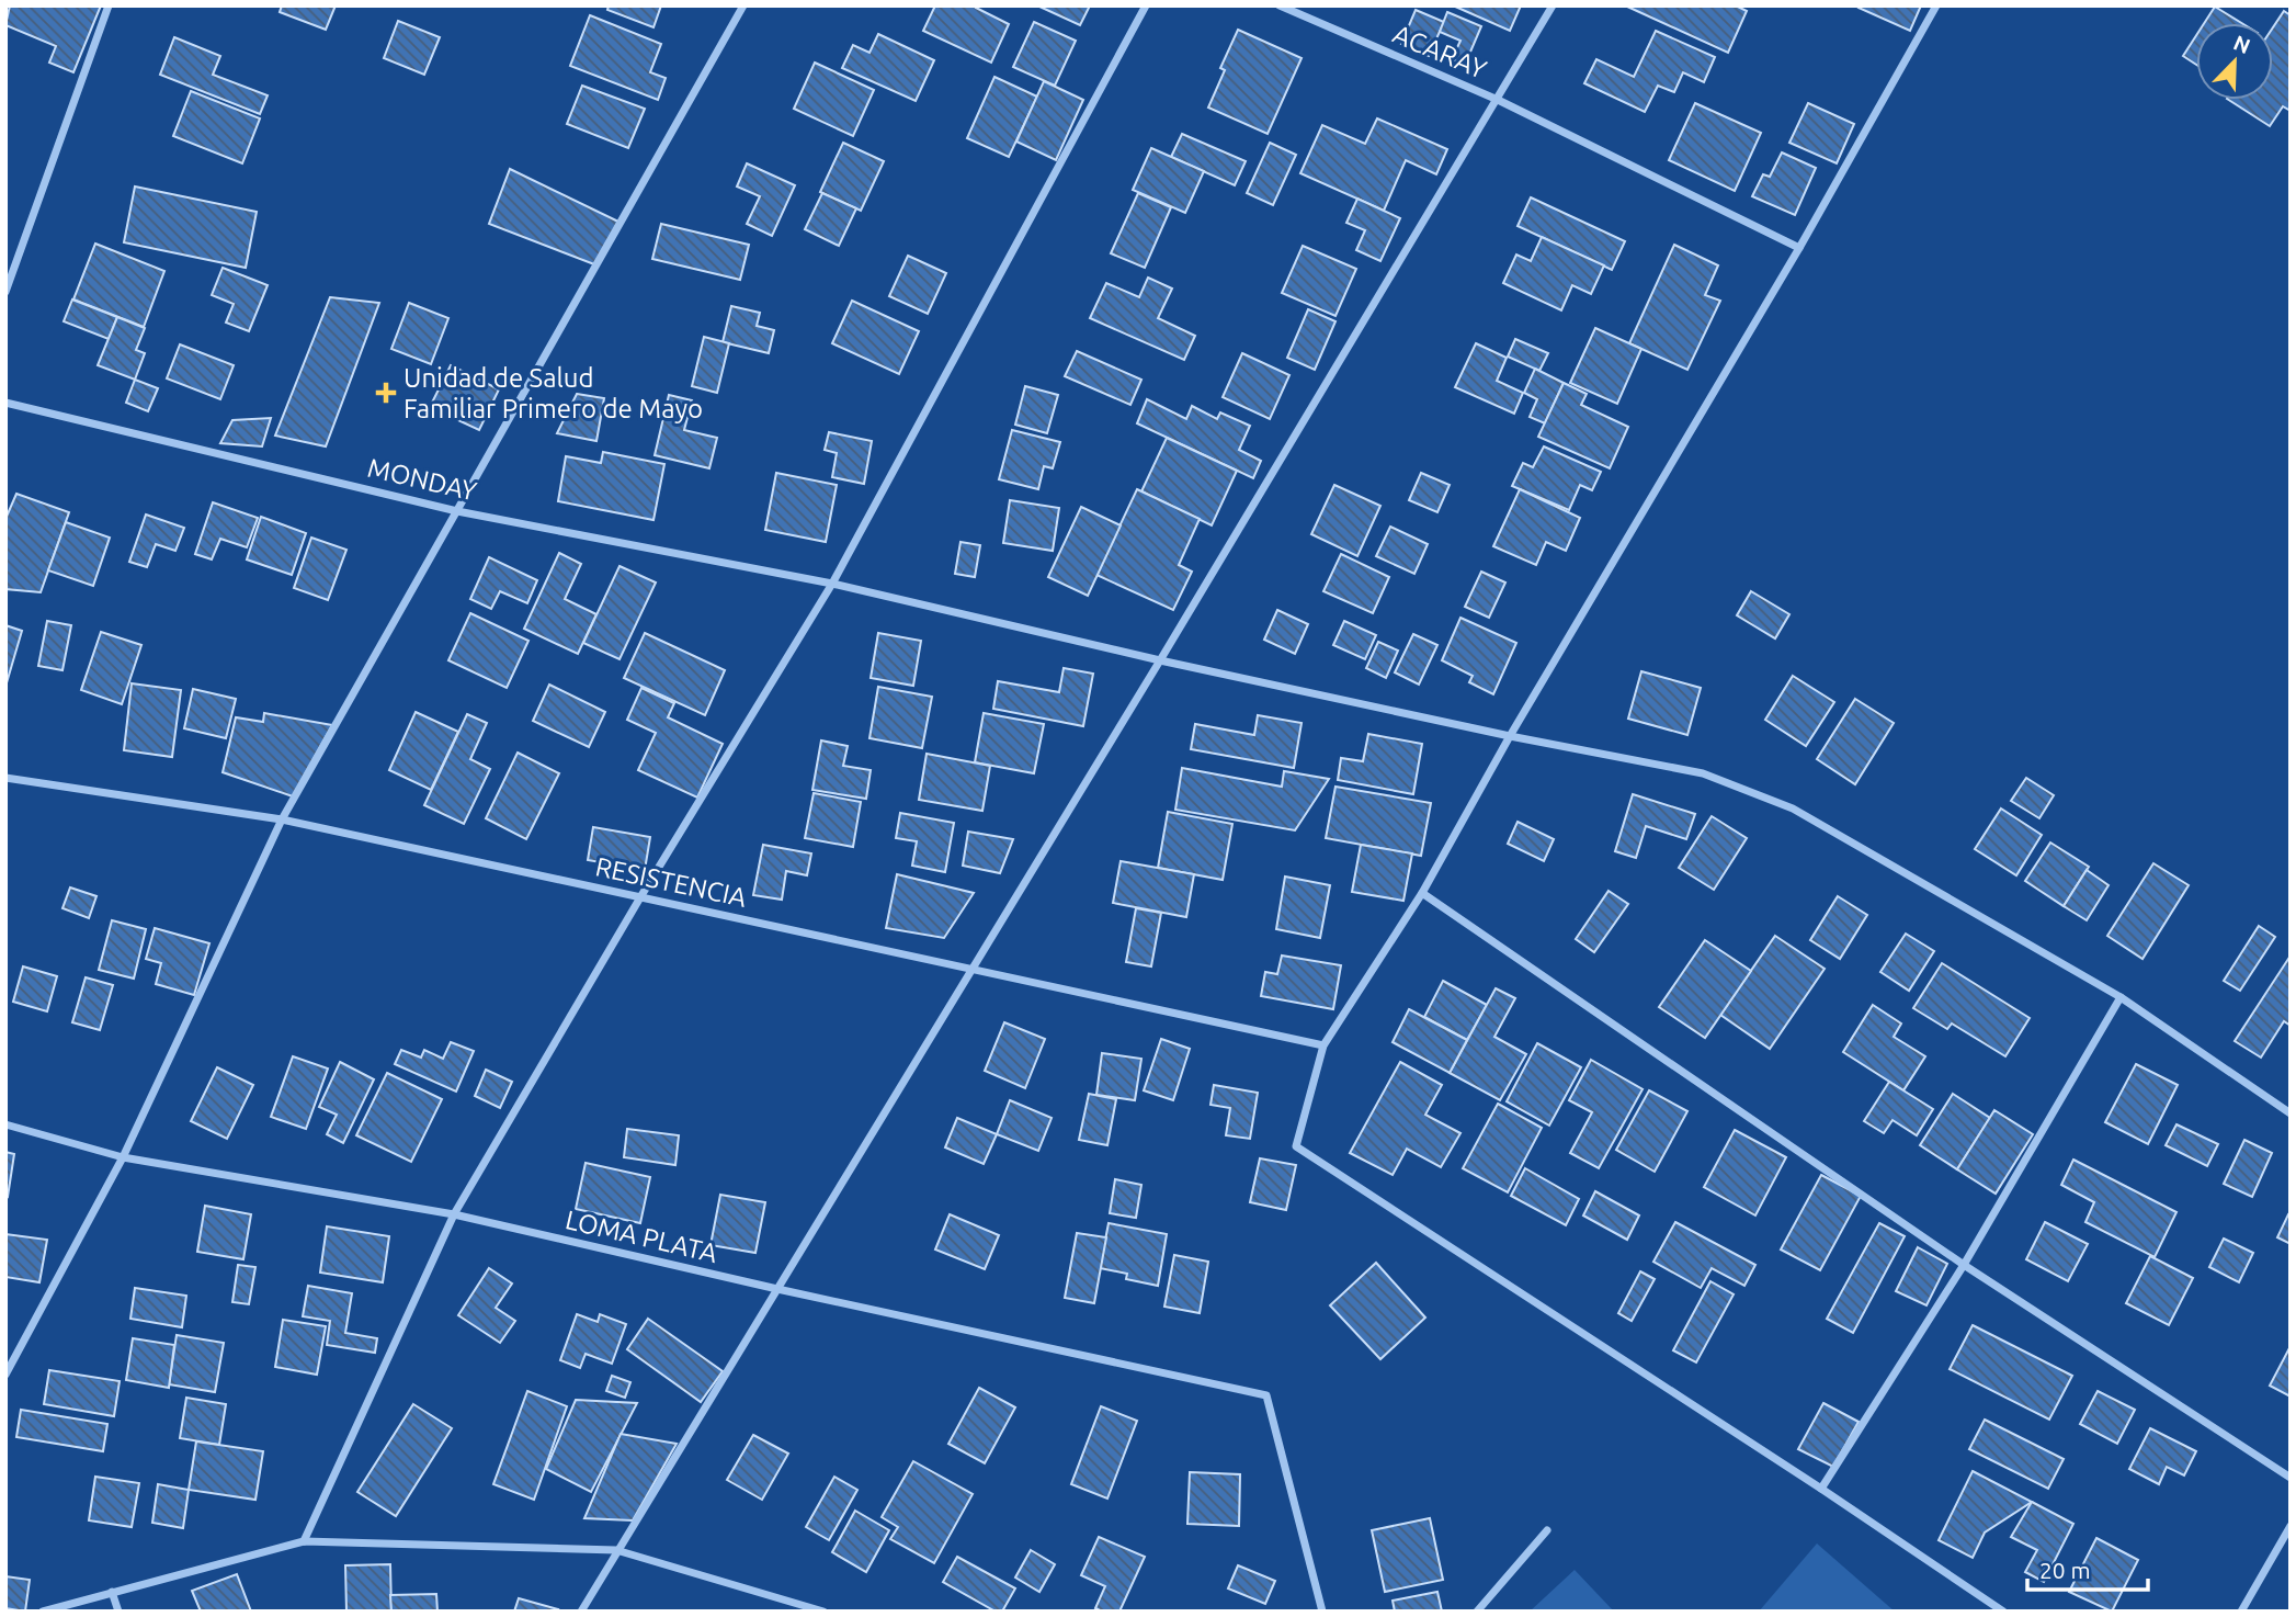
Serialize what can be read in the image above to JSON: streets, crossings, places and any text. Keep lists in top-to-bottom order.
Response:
{
  "streets": {
    "street": [
      "ACARAY",
      "MONDAY",
      "RESISTENCIA",
      "LOMA PLATA"
    ]
  },
  "places": {
    "health": ["Unidad de Salud Familiar Primero de Mayo"]
  },
  "scale_bar": "20 m",
  "north": "top right"
}
